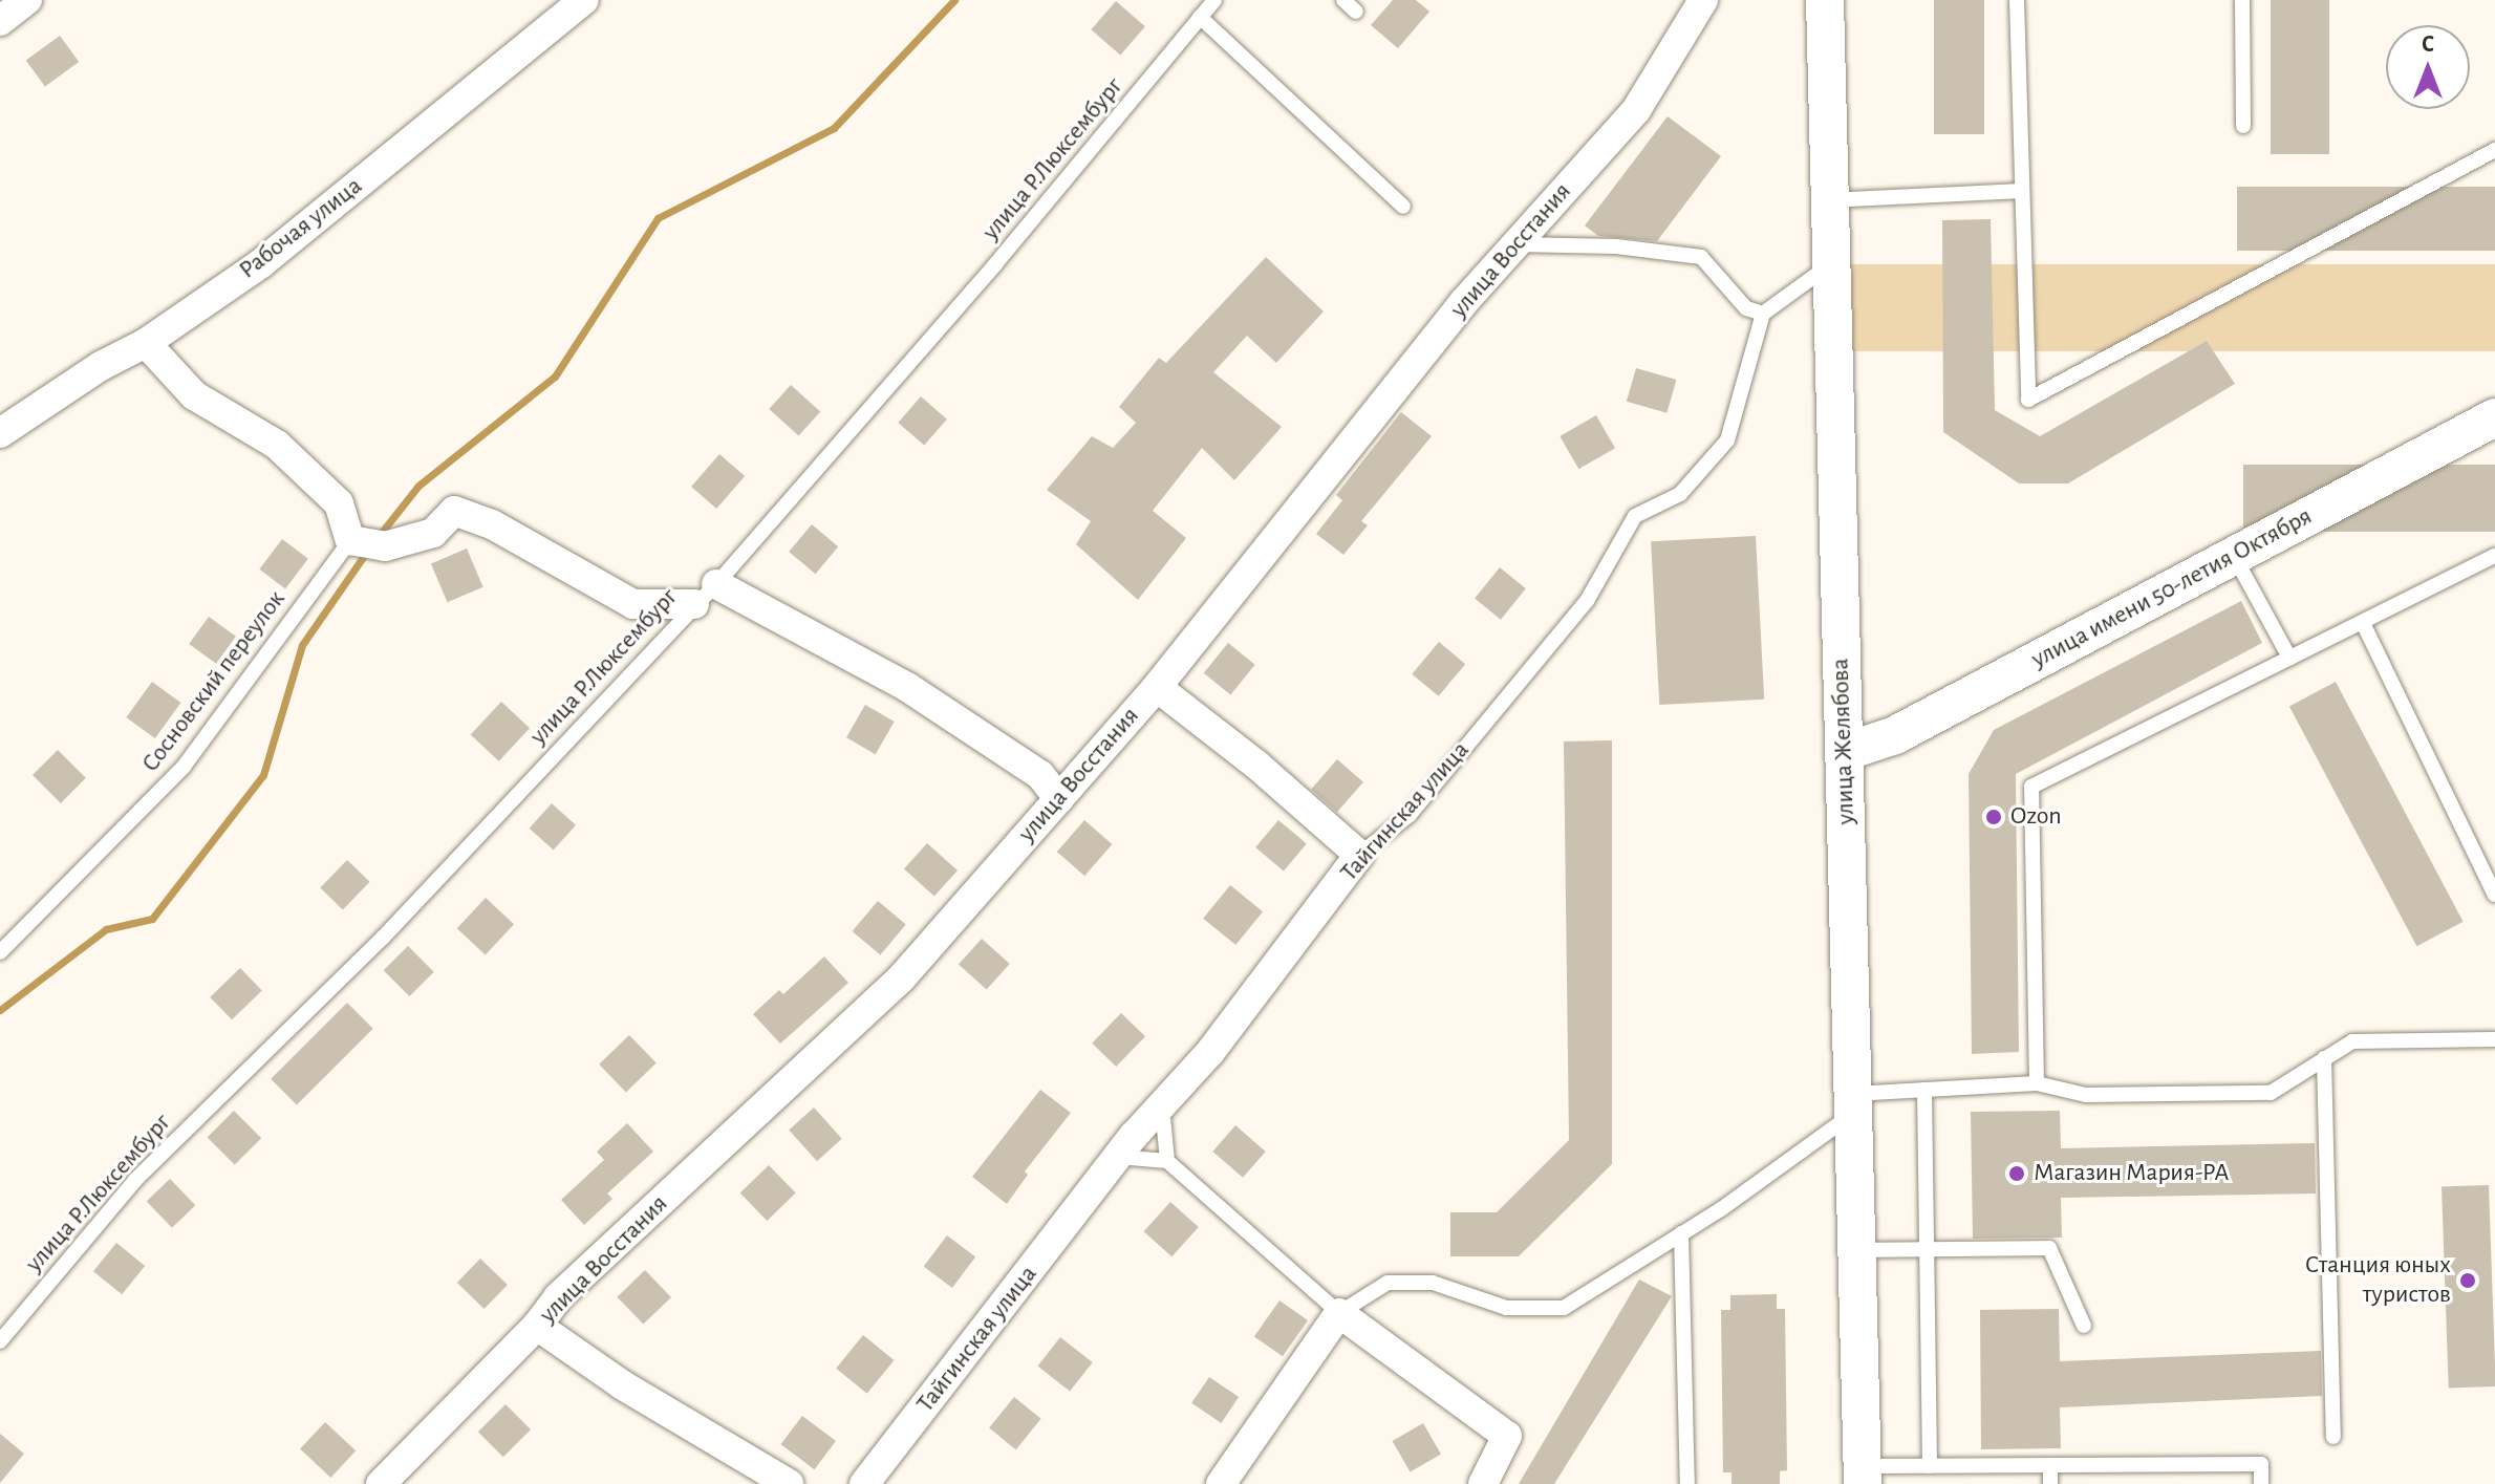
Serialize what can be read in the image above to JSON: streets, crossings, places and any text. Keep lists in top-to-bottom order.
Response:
{
  "streets": {
    "street": [
      "Рабочая улица",
      "улица Восстания",
      "улица имени 50-летия Октября",
      "улица Желябова",
      "Тайгинская улица"
    ],
    "lane": ["улица Р.Люксембург", "Сосновский переулок"]
  },
  "crossings": [
    ["улица имени 50-летия Октября", "улица Желябова"]
  ],
  "places": ["Ozon", "Магазин Мария-РА", "Станция юных туристов"],
  "north": "top"
}
